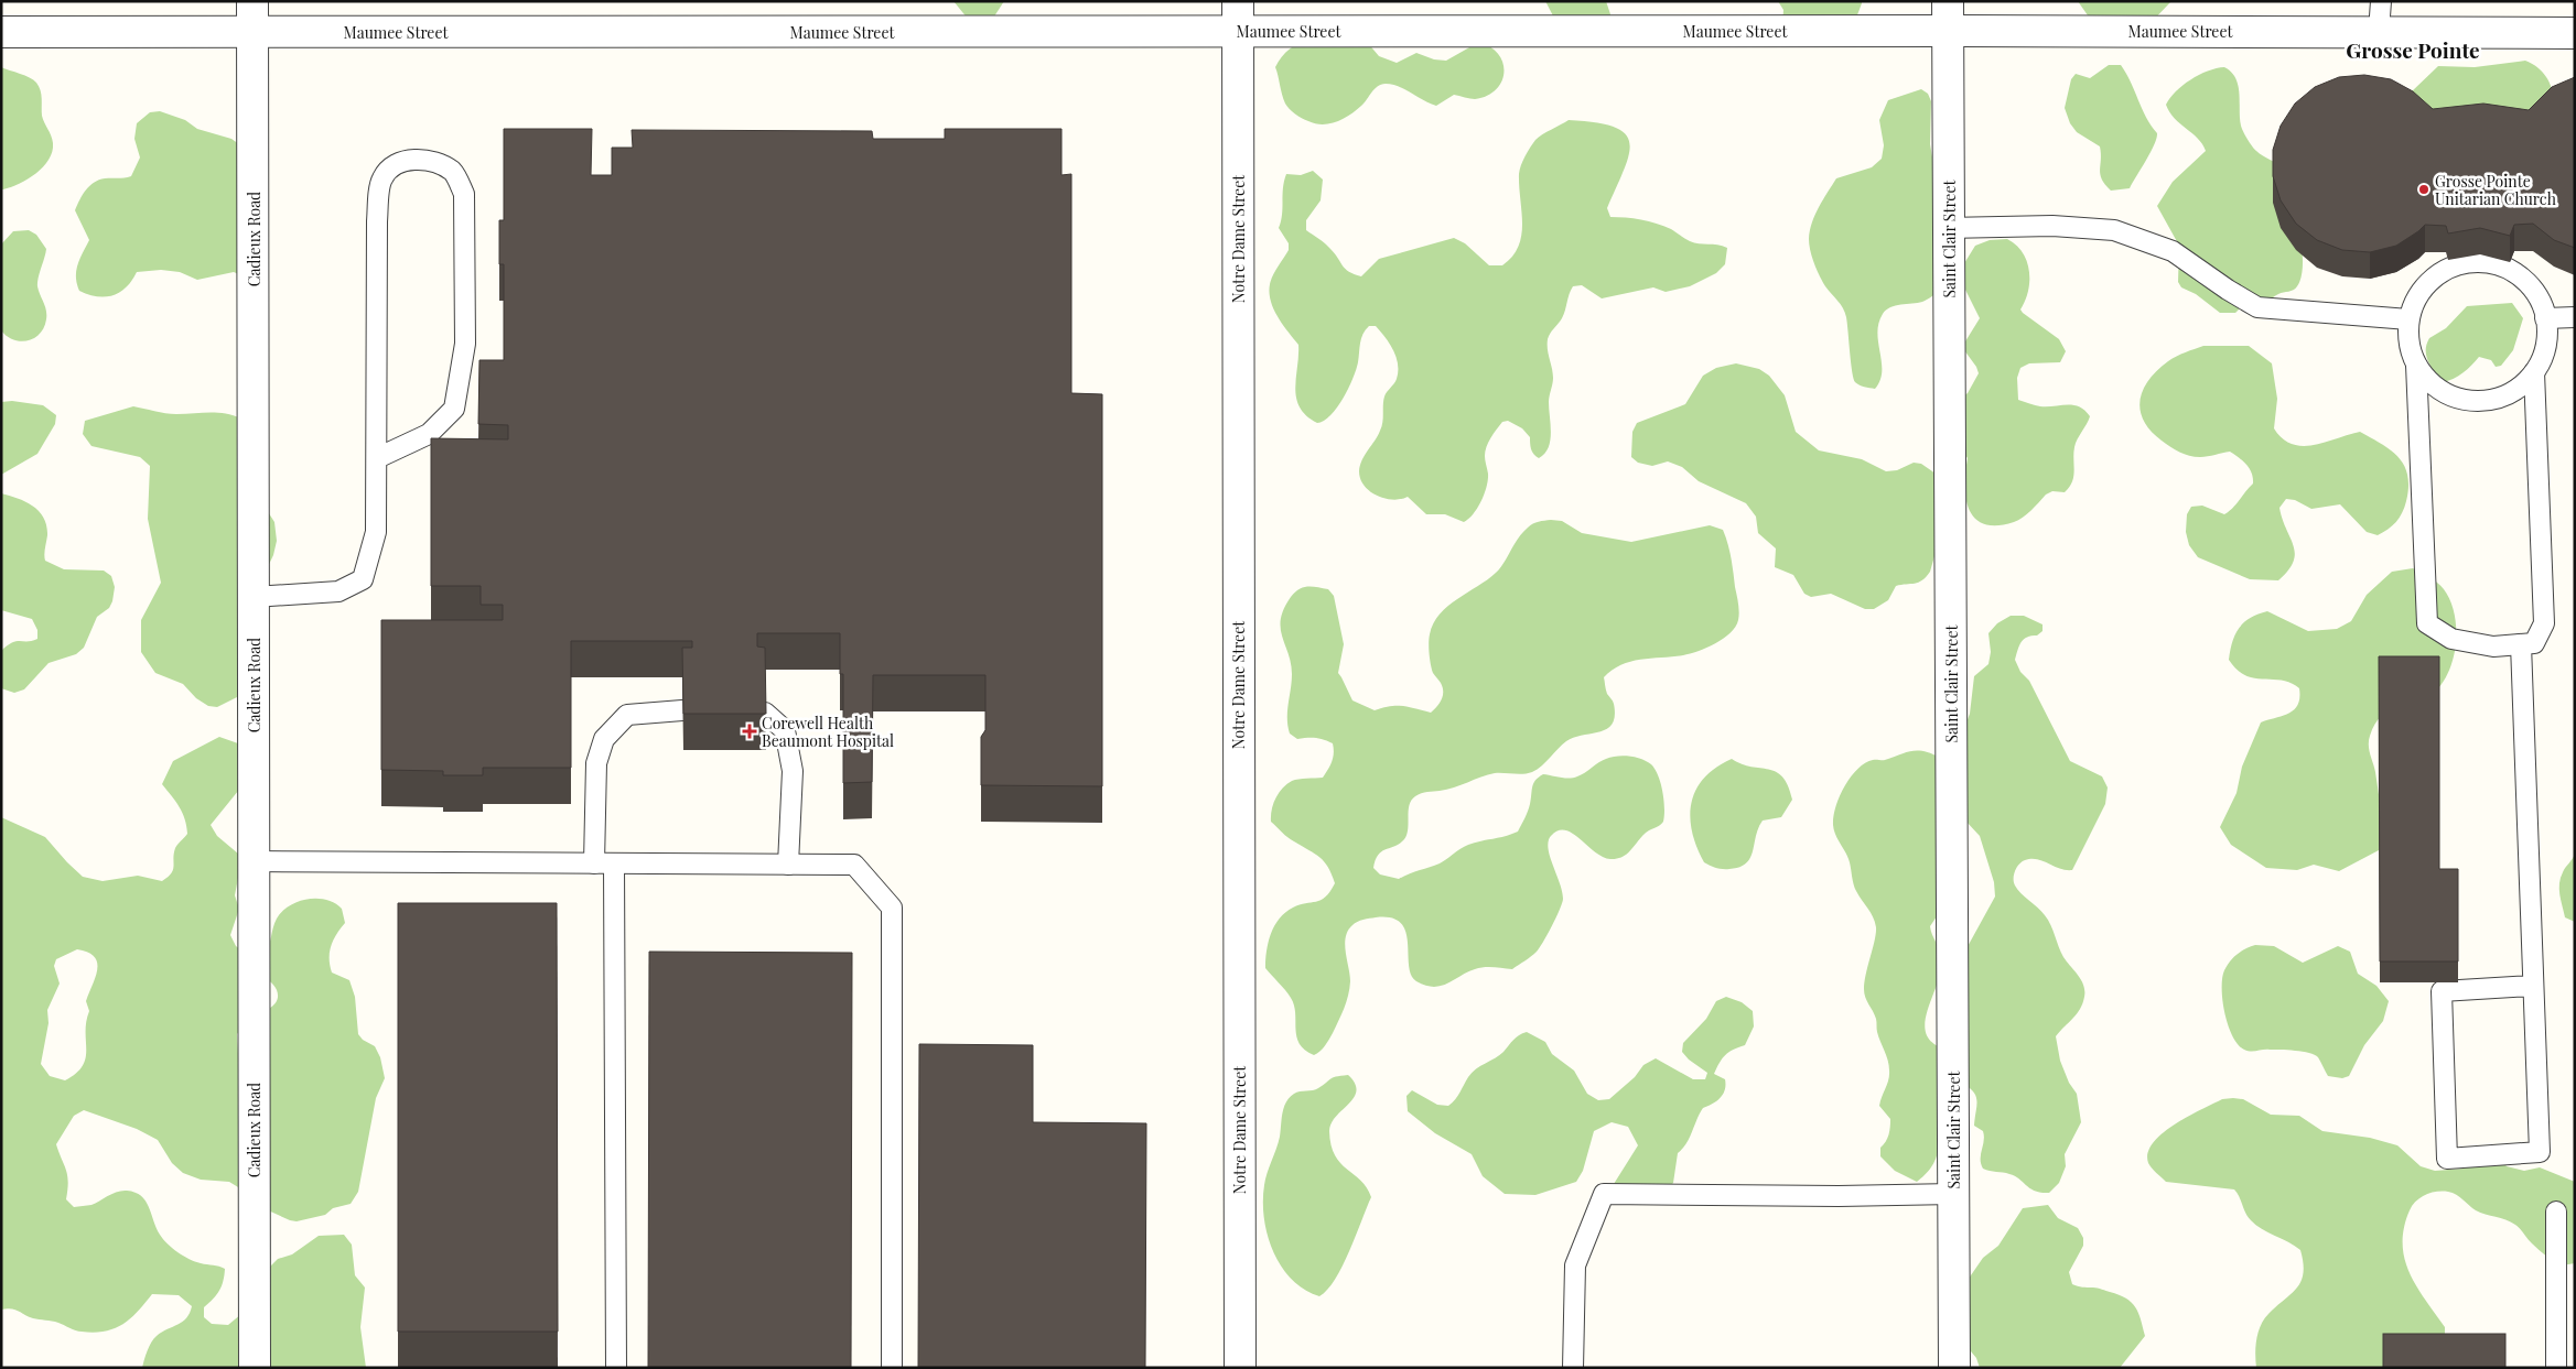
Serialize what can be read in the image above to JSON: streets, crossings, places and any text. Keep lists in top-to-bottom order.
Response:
{
  "streets": {
    "street": [
      "Maumee Street",
      "Cadieux Road",
      "Notre Dame Street",
      "Saint Clair Street"
    ]
  },
  "crossings": [
    ["Maumee Street", "Cadieux Road"],
    ["Maumee Street", "Notre Dame Street"],
    ["Maumee Street", "Saint Clair Street"]
  ],
  "districts": ["Grosse Pointe"],
  "places": {
    "other": ["Grosse Pointe Unitarian Church"],
    "health": ["Corewell Health Beaumont Hospital"]
  }
}
